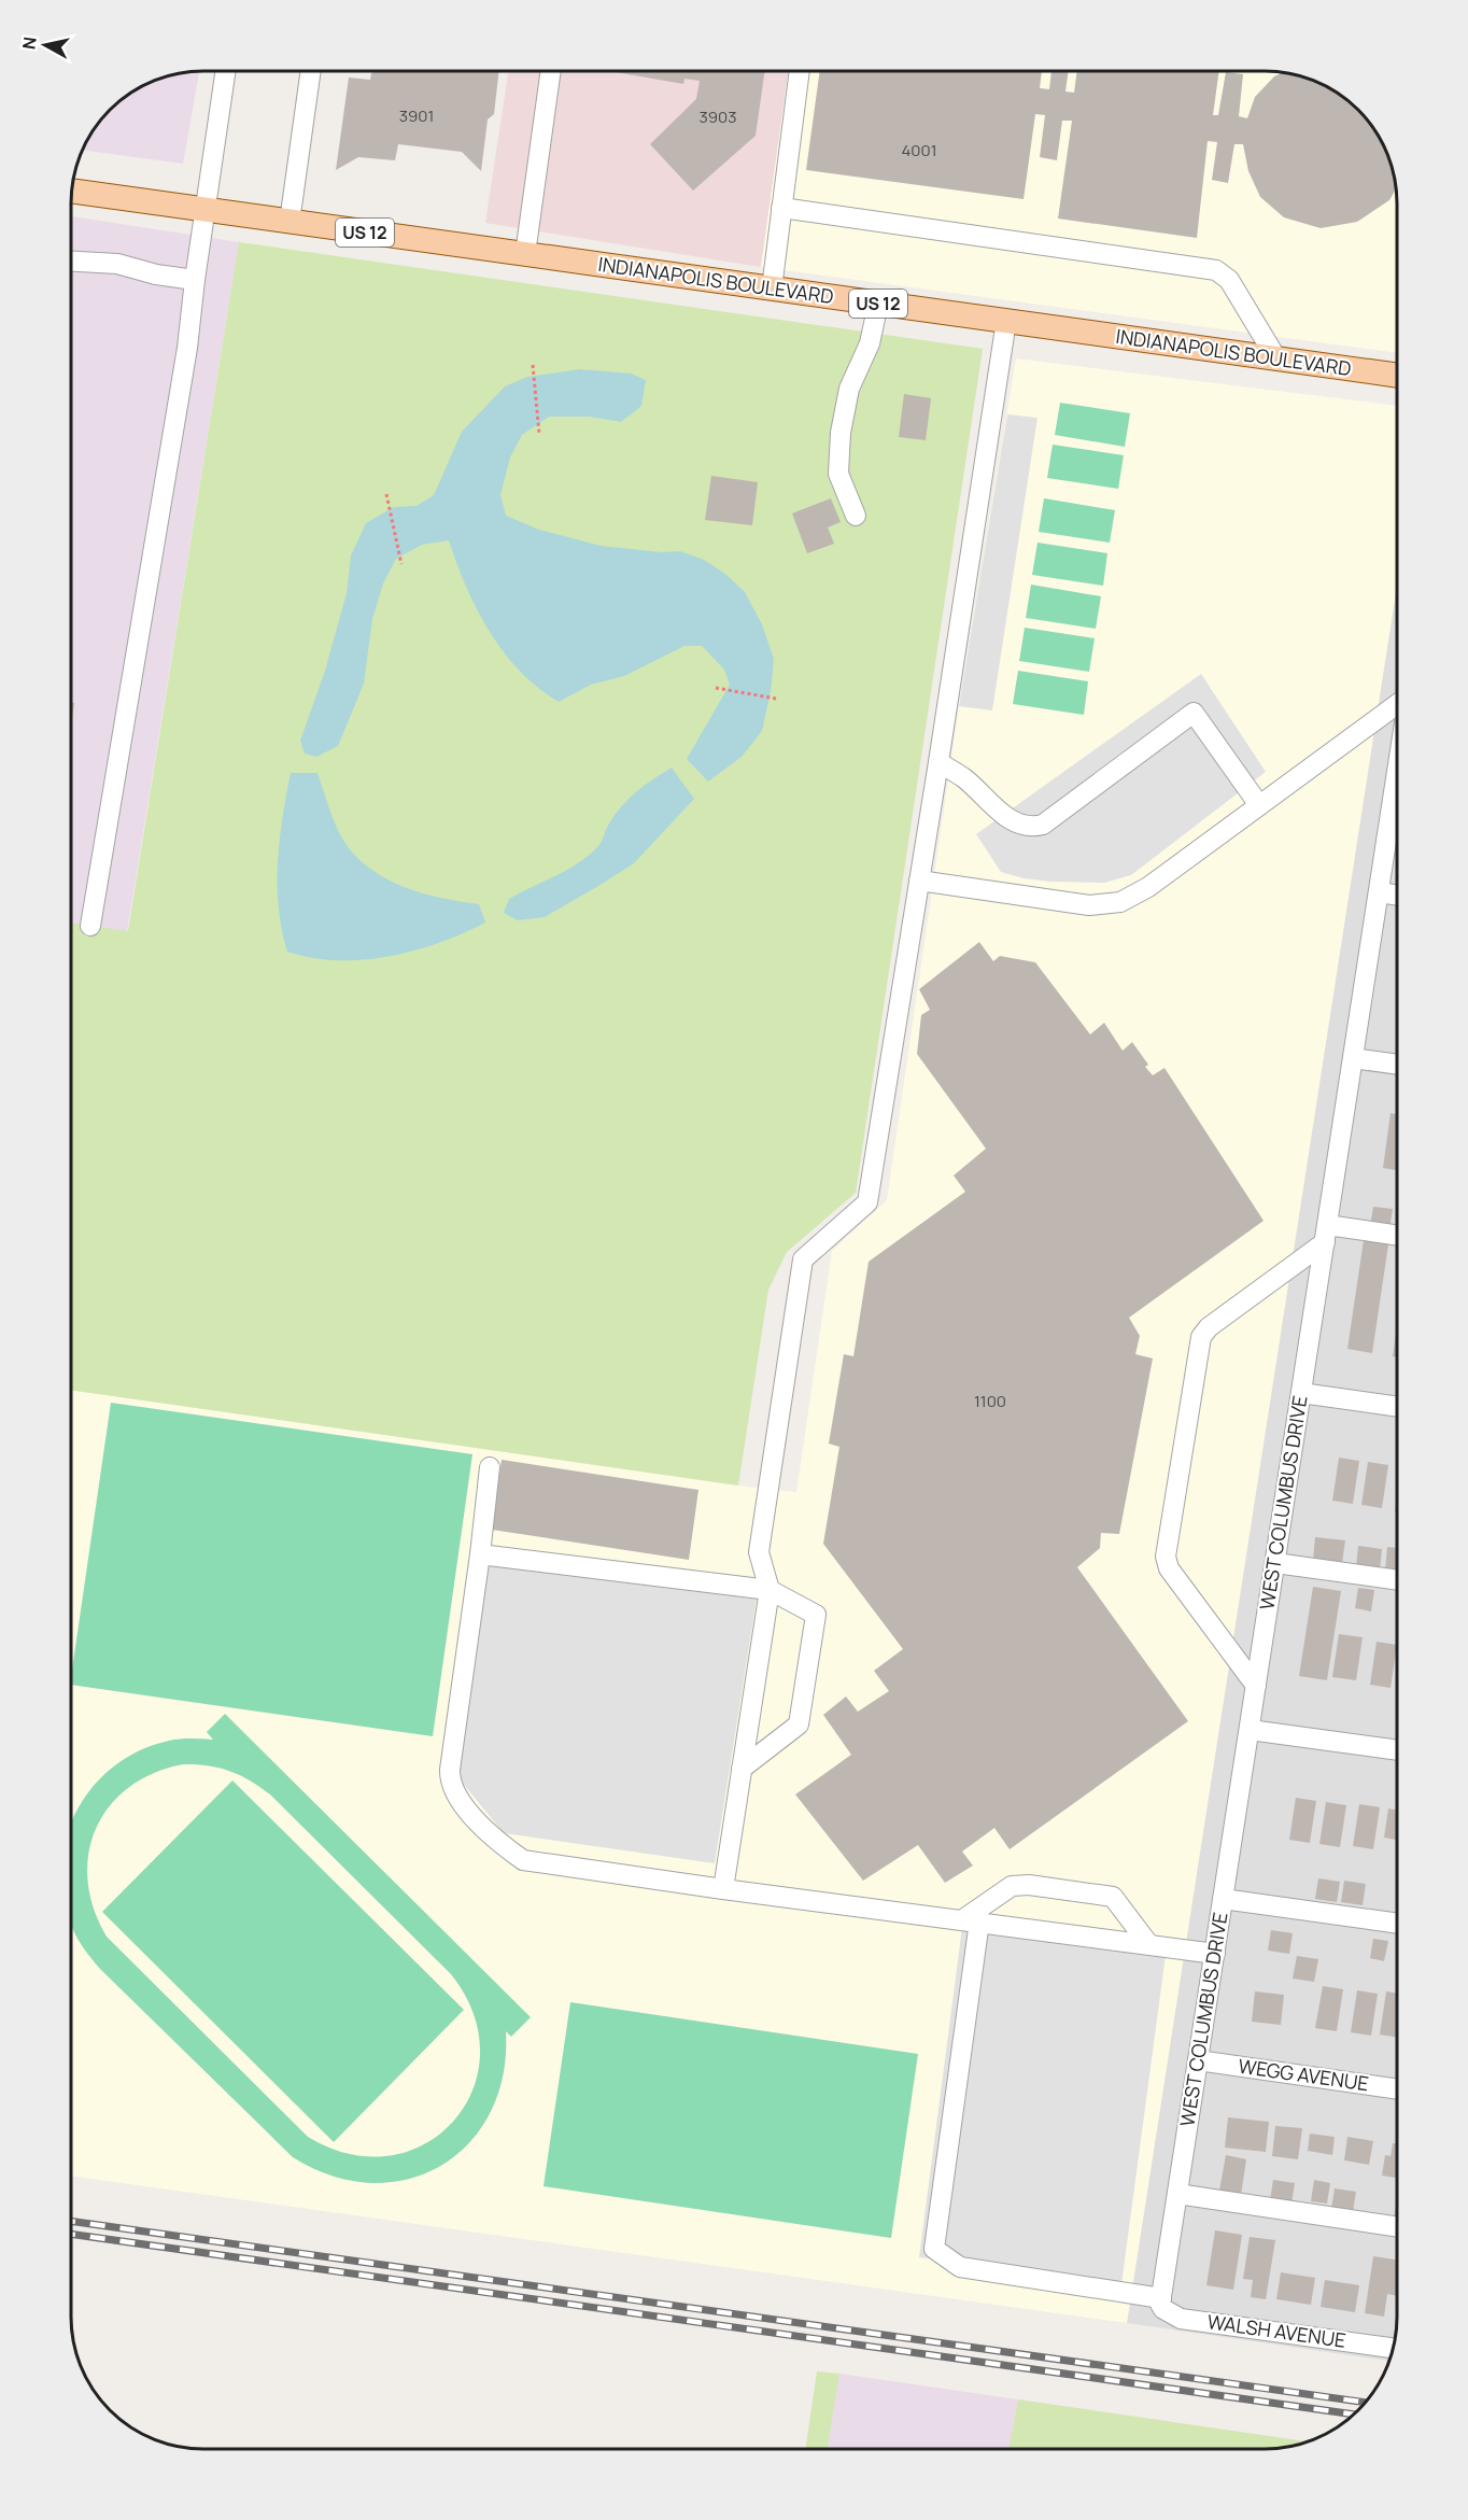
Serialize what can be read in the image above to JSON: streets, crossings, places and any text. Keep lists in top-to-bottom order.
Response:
{
  "streets": {
    "main road": ["US 12", "INDIANAPOLIS BOULEVARD"],
    "street": ["WEST COLUMBUS DRIVE", "WEGG AVENUE", "WALSH AVENUE"]
  },
  "crossings": [
    ["WEST COLUMBUS DRIVE", "WEGG AVENUE"],
    ["WEST COLUMBUS DRIVE", "WALSH AVENUE"]
  ],
  "house_numbers": [
    "3901",
    "3903",
    "4001",
    "1100"
  ],
  "north": "left"
}
